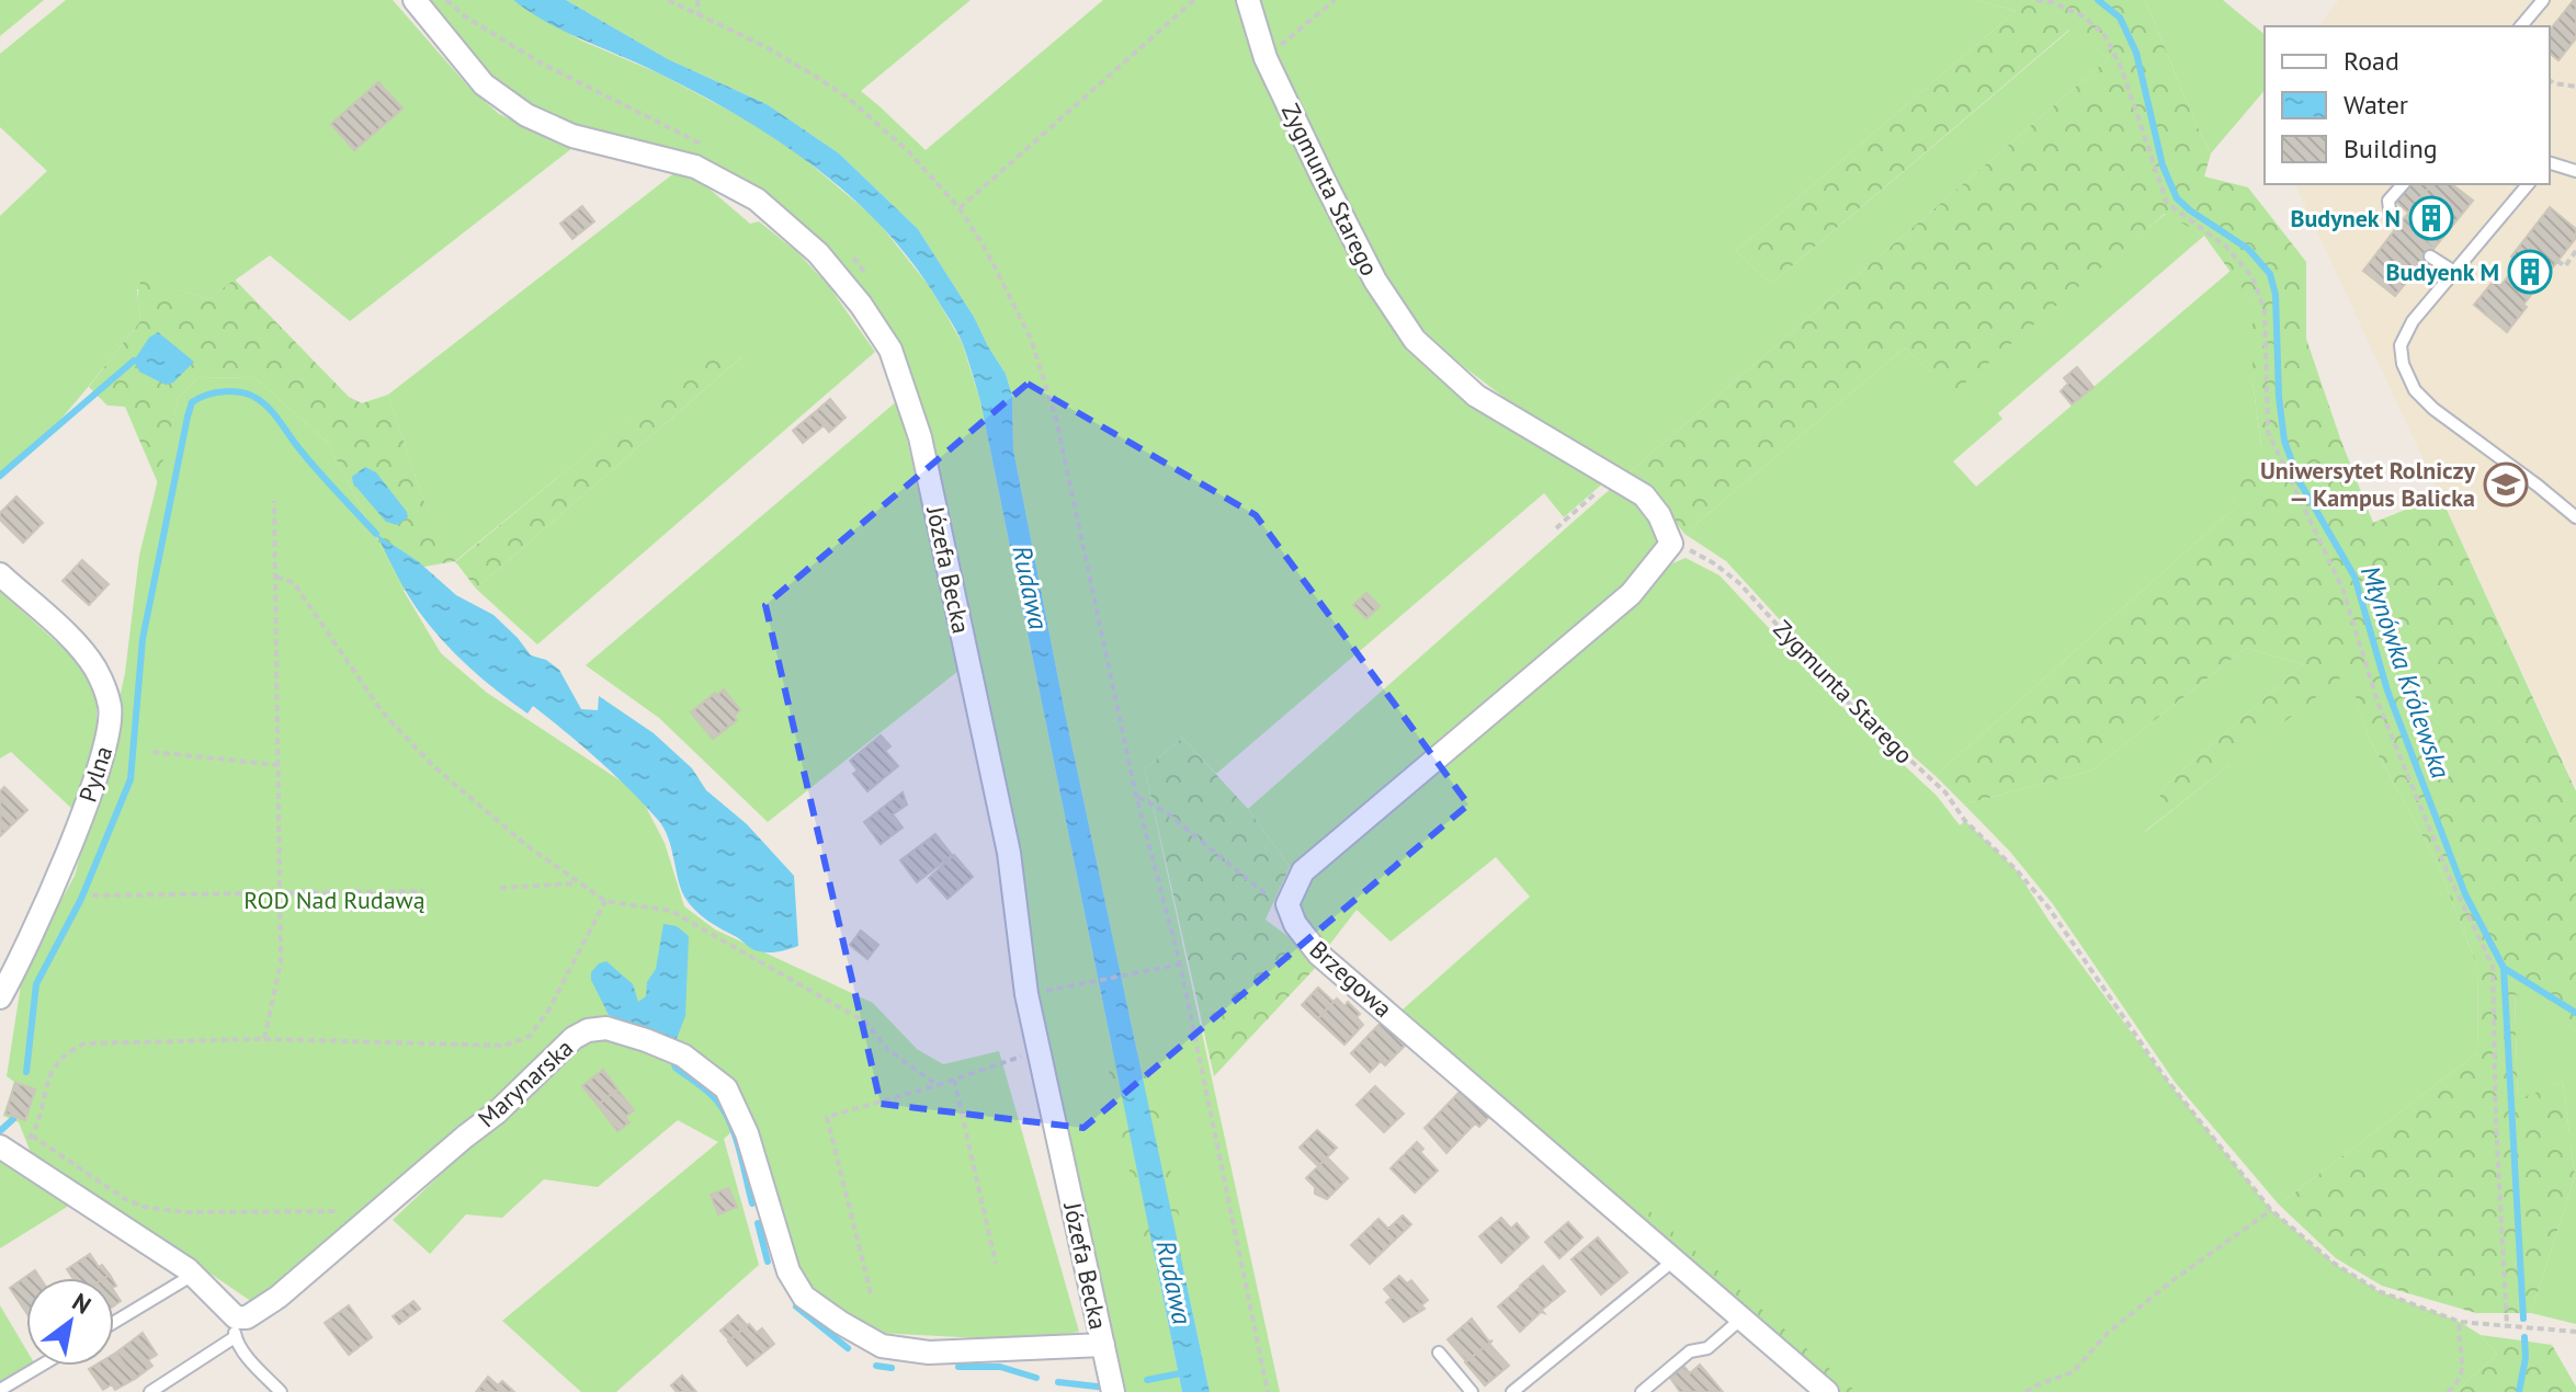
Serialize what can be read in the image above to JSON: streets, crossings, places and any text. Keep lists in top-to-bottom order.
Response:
{
  "streets": {
    "street": [
      "Zygmunta Starego",
      "Józefa Becka",
      "Pylna",
      "Brzegowa",
      "Marynarska"
    ]
  },
  "crossings": [
    ["Józefa Becka", "Marynarska"]
  ],
  "water": ["Rudawa", "Młynówka Królewska"],
  "parks": ["ROD Nad Rudawą"],
  "places": {
    "building": ["Budynek N", "Budyenk M"],
    "school or university": ["Uniwersytet Rolniczy — Kampus Balicka"]
  },
  "legend": ["Road", "Water", "Building"],
  "north": "top right"
}
